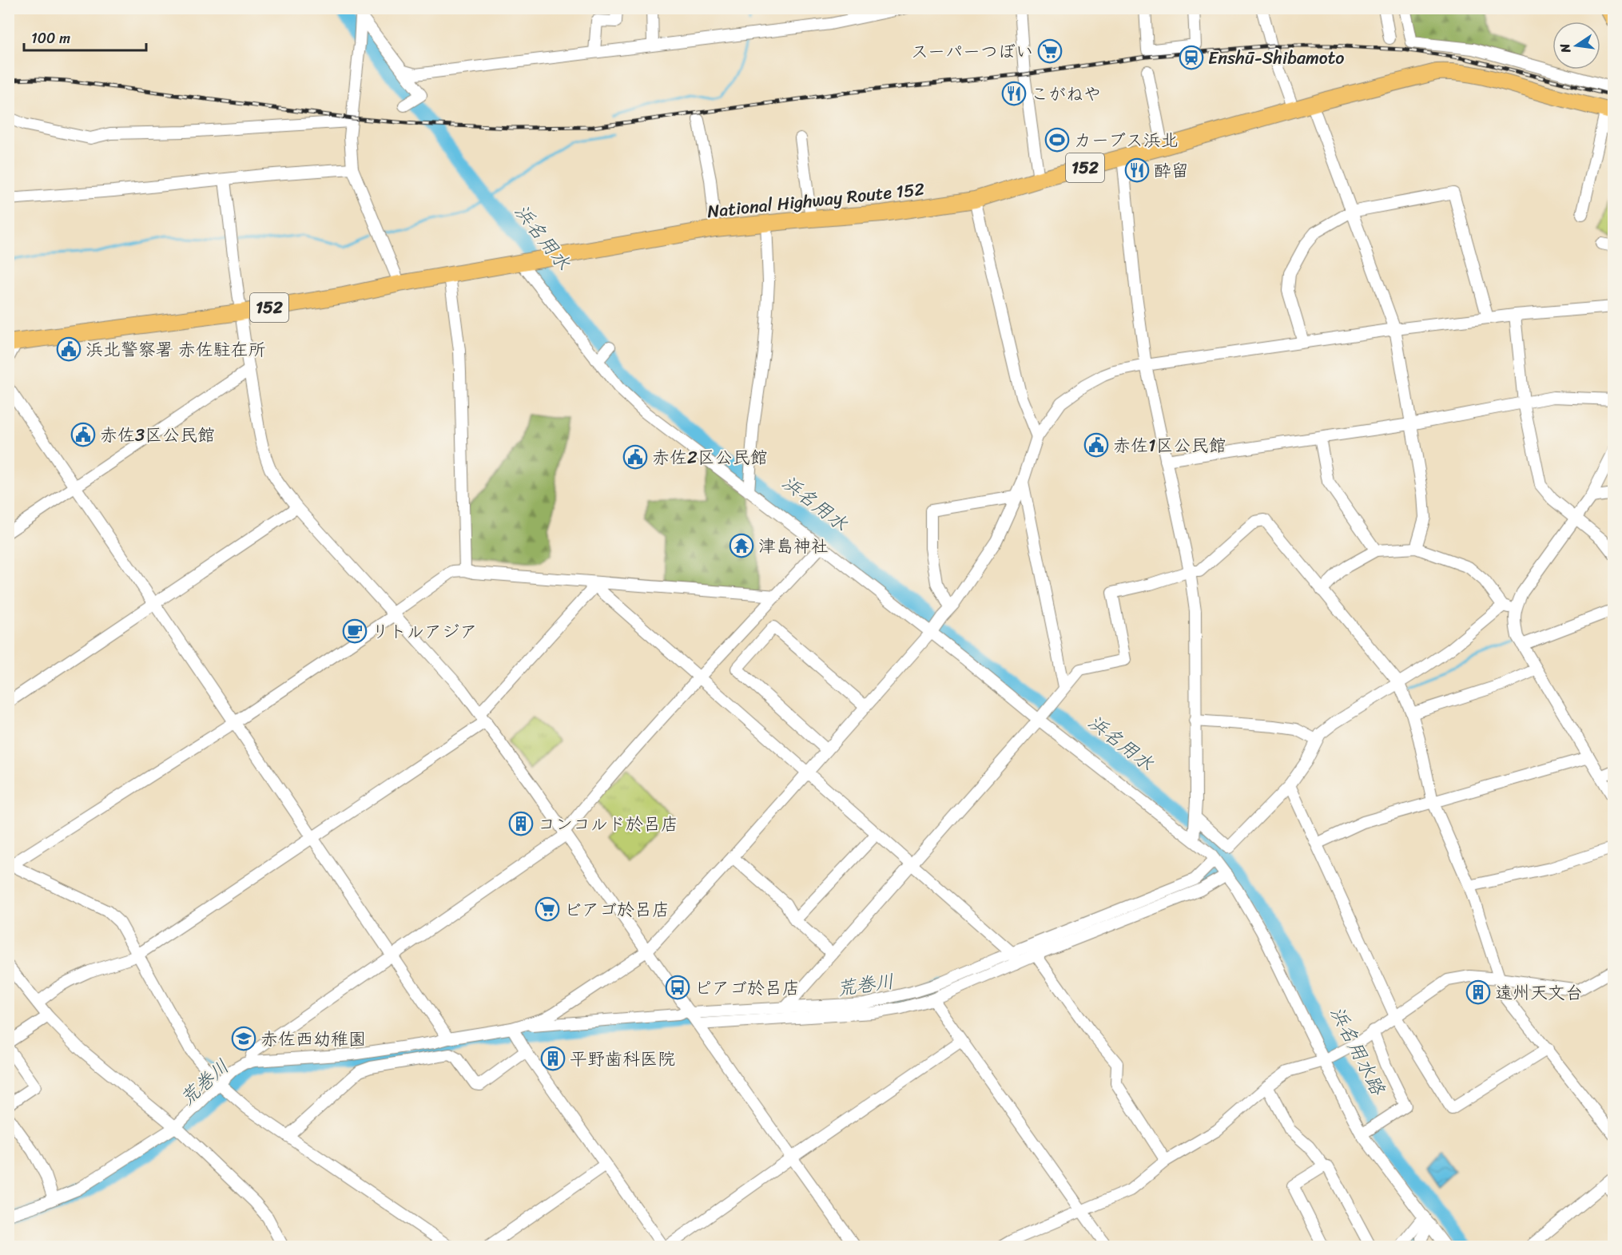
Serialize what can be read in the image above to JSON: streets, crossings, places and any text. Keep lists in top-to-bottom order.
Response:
{
  "streets": {
    "highway": ["152", "National Highway Route 152"]
  },
  "water": ["浜名用水", "荒巻川", "浜名用水路"],
  "places": {
    "supermarket": ["スーパーつぼい", "ビアゴ於呂店"],
    "station": ["Enshū-Shibamoto"],
    "restaurant": ["こがねや", "酔留"],
    "sports": ["カーブス浜北"],
    "public building": [
      "浜北警察署 赤佐駐在所",
      "赤佐3区公民館",
      "赤佐1区公民館",
      "赤佐2区公民館"
    ],
    "temple": ["津島神社"],
    "cafe": ["リトルアジア"],
    "building": ["コンコルド於呂店", "遠州天文台", "平野歯科医院"],
    "bus stop": ["ピアゴ於呂店"],
    "school or university": ["赤佐西幼稚園"]
  },
  "scale_bar": "100 m",
  "north": "left"
}
